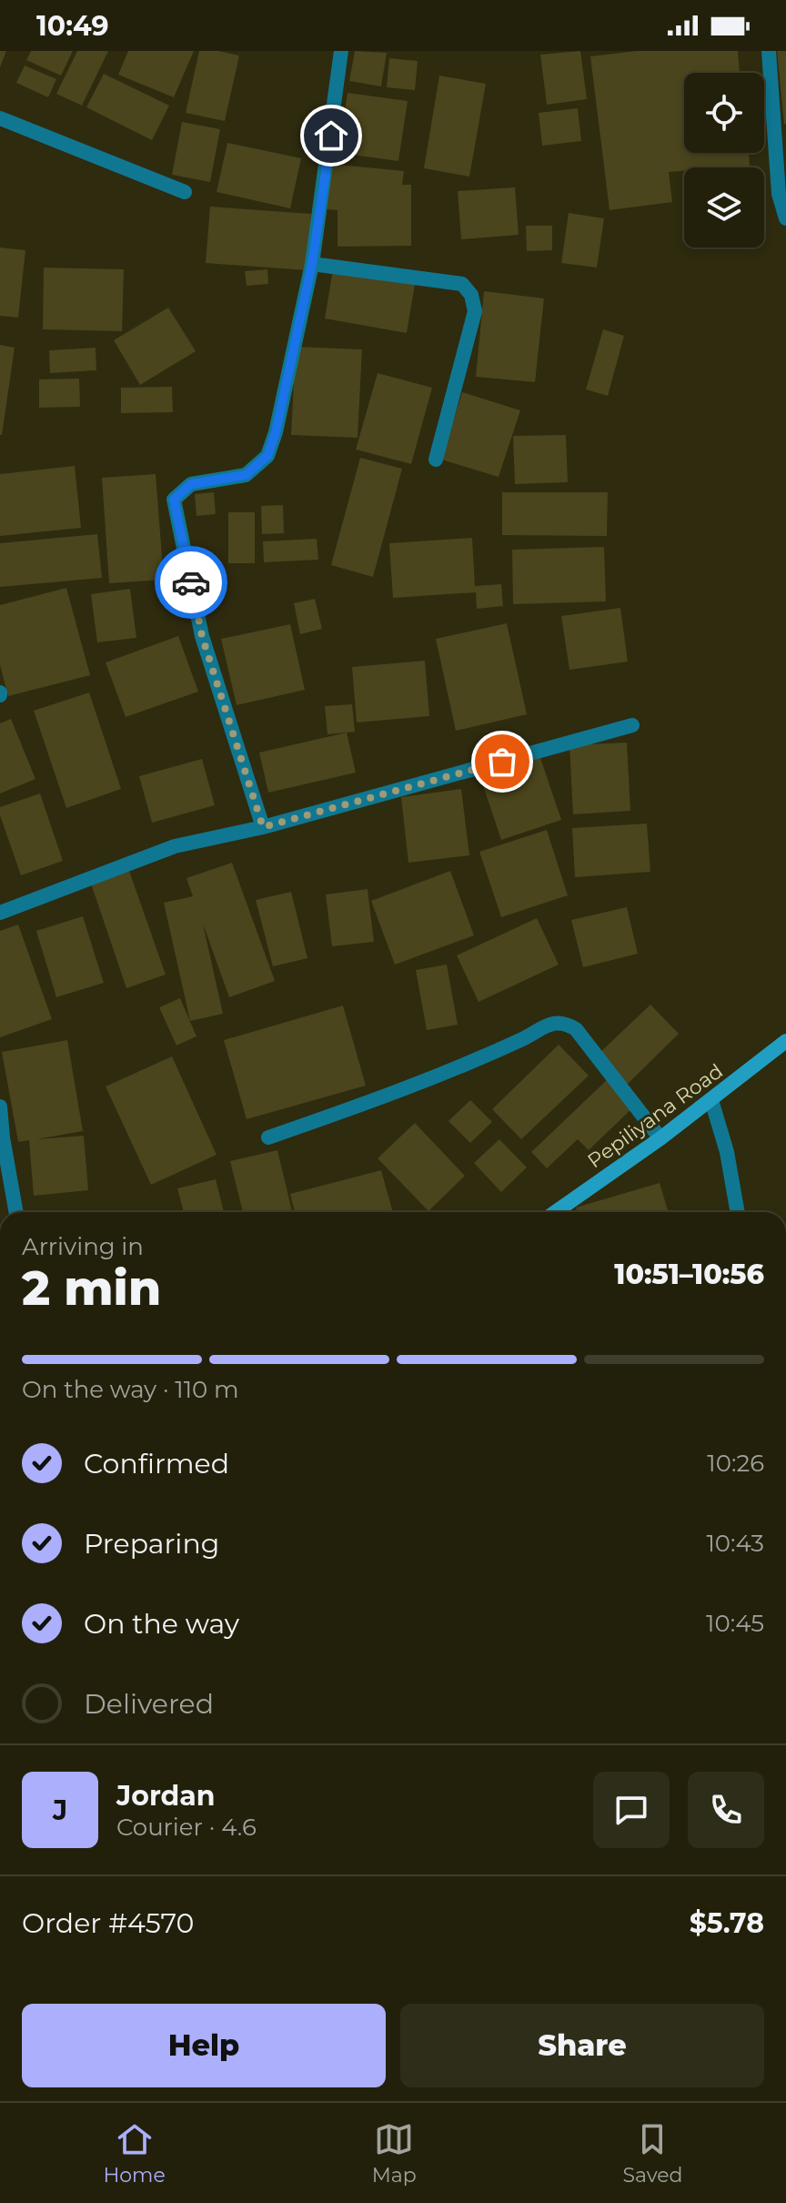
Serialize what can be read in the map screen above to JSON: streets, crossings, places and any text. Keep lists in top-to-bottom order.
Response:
{
  "streets": {
    "main road": ["Pepiliyana Road"]
  },
  "page": {
    "status": "10:49",
    "heading": ["2 min", "Arriving in", "10:51–10:56"],
    "panel": [
      "Jordan",
      "Courier · 4.6",
      "Order #4570",
      "$5.78"
    ],
    "bar": "On the way · 110 m",
    "list": [
      ["Confirmed", "10:26"],
      ["Preparing", "10:43"],
      ["On the way", "10:45"],
      "Delivered"
    ],
    "round": "J",
    "buttons": ["Help", "Share"],
    "tabs": ["Home", "Map", "Saved"]
  }
}
